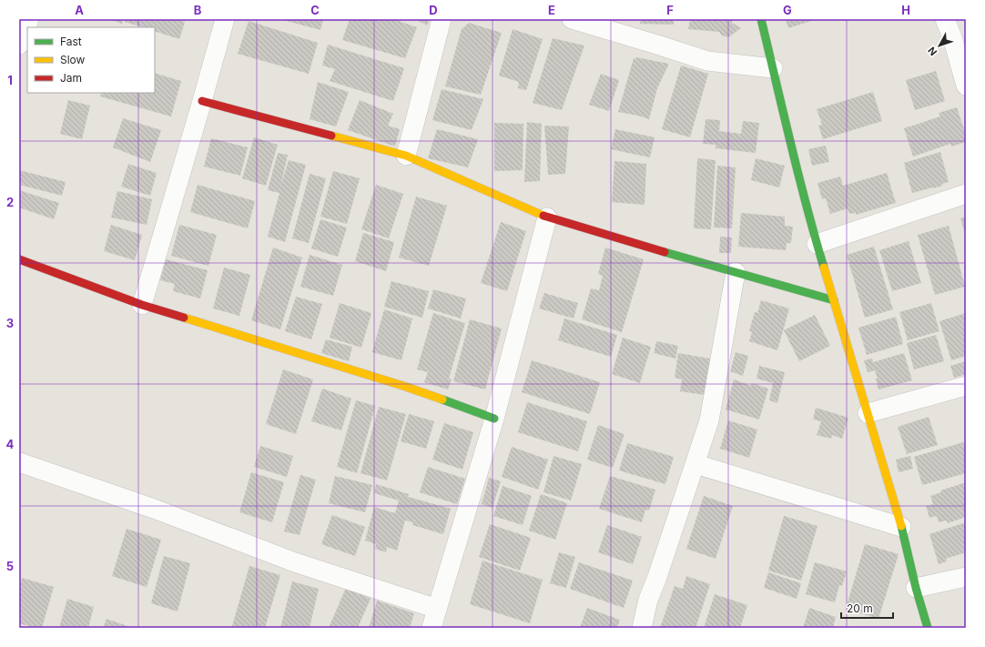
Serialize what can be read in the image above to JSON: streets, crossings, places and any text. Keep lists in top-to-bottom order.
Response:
{
  "legend": ["Fast", "Slow", "Jam"],
  "scale_bar": "20 m",
  "north": "bottom left",
  "grid": {
    "columns": [
      "A",
      "B",
      "C",
      "D",
      "E",
      "F",
      "G",
      "H"
    ],
    "rows": [
      "1",
      "2",
      "3",
      "4",
      "5"
    ]
  }
}
